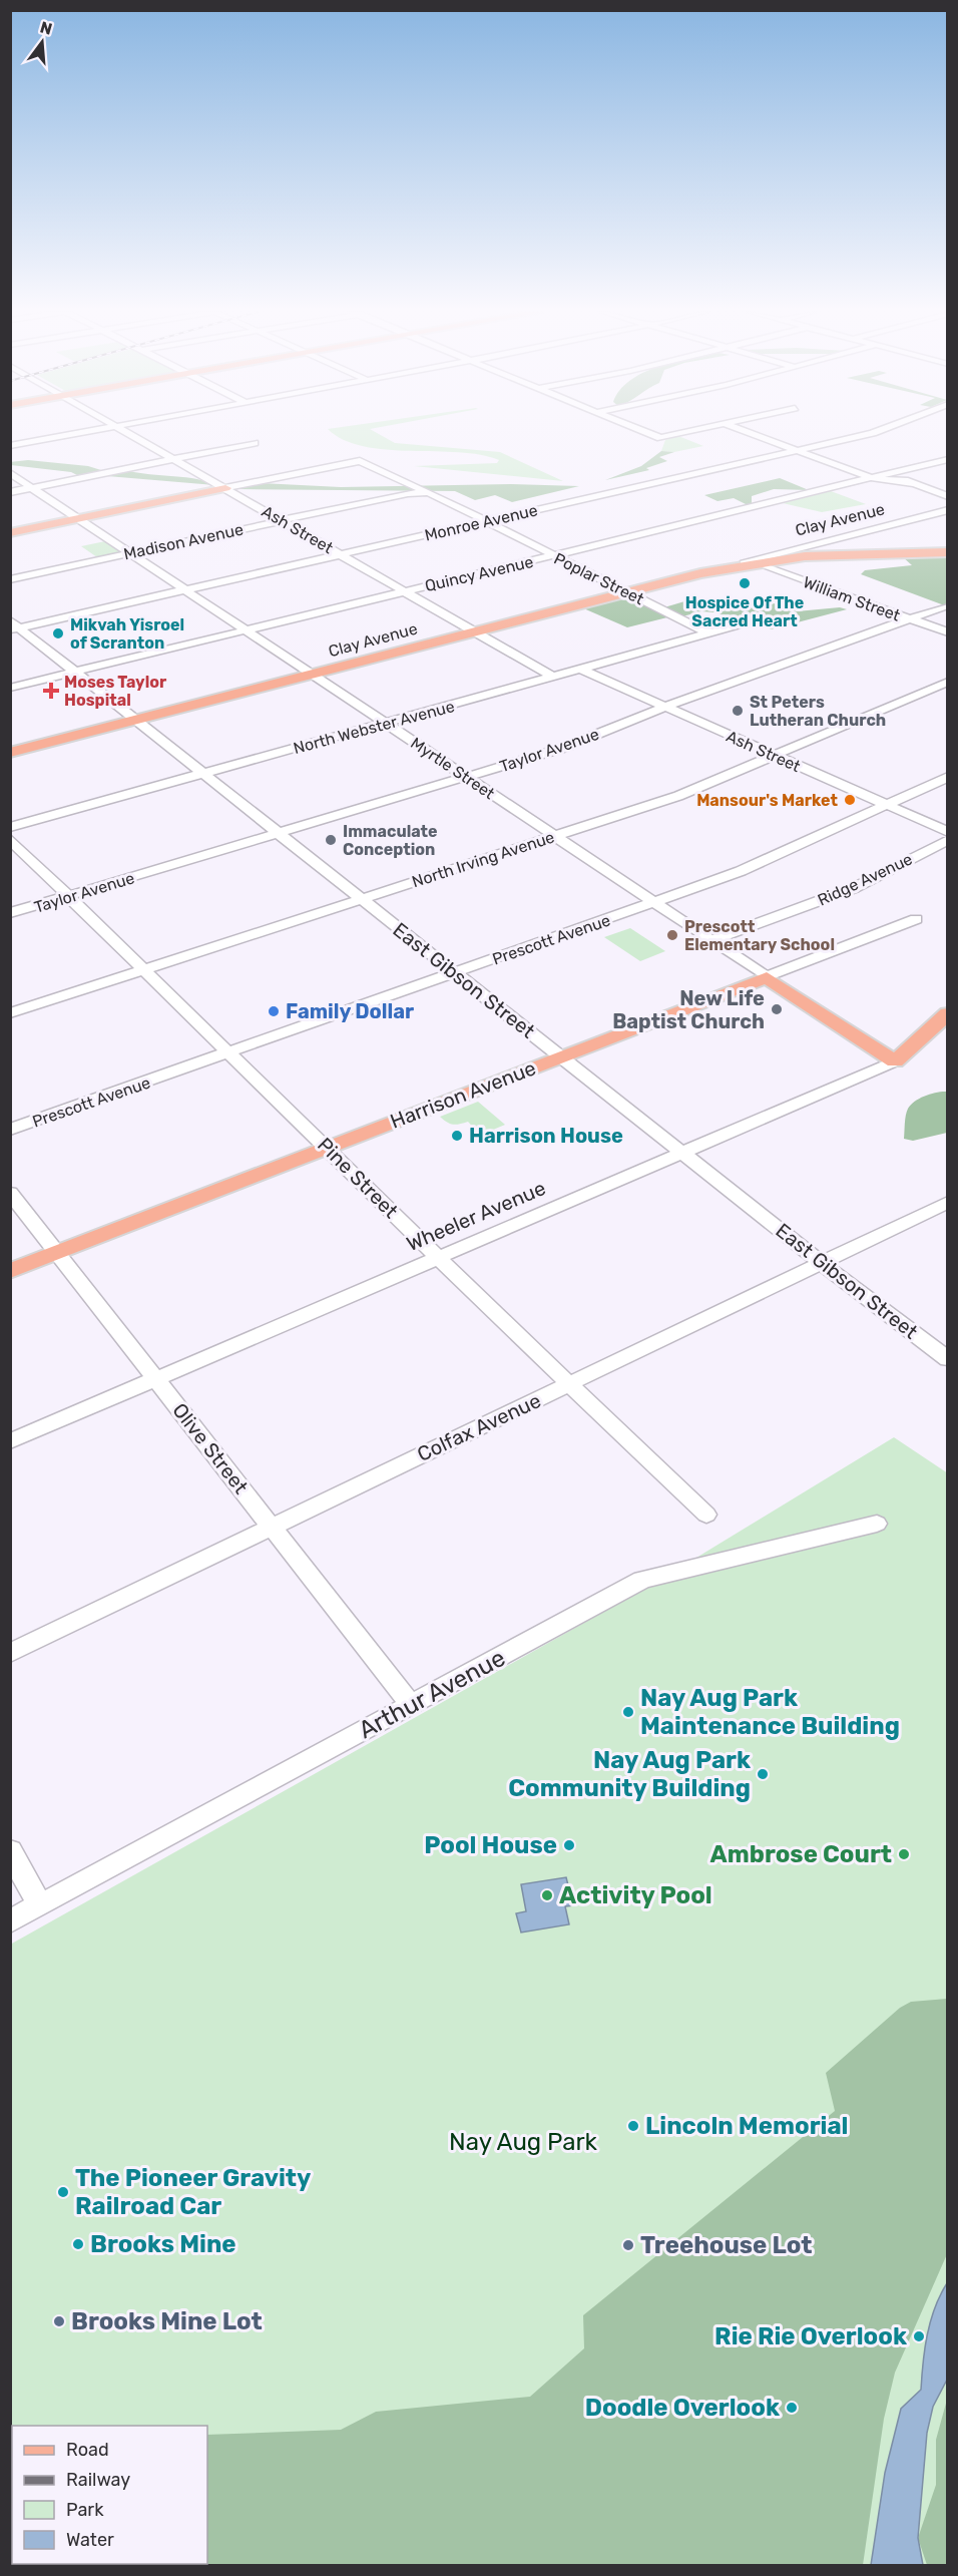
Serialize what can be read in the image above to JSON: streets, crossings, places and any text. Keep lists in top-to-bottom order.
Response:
{
  "streets": {
    "main road": [
      "Clay Avenue",
      "Myrtle Street",
      "Harrison Avenue",
      "Wheeler Avenue"
    ],
    "street": [
      "Monroe Avenue",
      "Ash Street",
      "Madison Avenue",
      "Quincy Avenue",
      "Poplar Street",
      "William Street",
      "North Webster Avenue",
      "Taylor Avenue",
      "North Irving Avenue",
      "Ridge Avenue",
      "Prescott Avenue",
      "East Gibson Street",
      "Pine Street",
      "Colfax Avenue",
      "Olive Street",
      "Arthur Avenue"
    ]
  },
  "crossings": [
    ["Clay Avenue", "Ash Street"],
    ["Clay Avenue", "Poplar Street"],
    ["Clay Avenue", "William Street"],
    ["Clay Avenue", "Myrtle Street"],
    ["Clay Avenue", "East Gibson Street"],
    ["Monroe Avenue", "Ash Street"],
    ["Monroe Avenue", "Poplar Street"],
    ["Monroe Avenue", "Myrtle Street"],
    ["Monroe Avenue", "East Gibson Street"],
    ["Ash Street", "Madison Avenue"],
    ["Ash Street", "Quincy Avenue"],
    ["Ash Street", "Poplar Street"],
    ["Ash Street", "North Webster Avenue"],
    ["Ash Street", "Taylor Avenue"],
    ["Ash Street", "North Irving Avenue"],
    ["Ash Street", "Prescott Avenue"],
    ["Madison Avenue", "Poplar Street"],
    ["Madison Avenue", "Myrtle Street"],
    ["Quincy Avenue", "Poplar Street"],
    ["Quincy Avenue", "Myrtle Street"],
    ["Quincy Avenue", "East Gibson Street"],
    ["Poplar Street", "North Webster Avenue"],
    ["William Street", "Taylor Avenue"],
    ["North Webster Avenue", "Myrtle Street"],
    ["North Webster Avenue", "East Gibson Street"],
    ["Taylor Avenue", "Myrtle Street"],
    ["Taylor Avenue", "East Gibson Street"],
    ["Taylor Avenue", "Pine Street"],
    ["Myrtle Street", "North Irving Avenue"],
    ["Myrtle Street", "Ridge Avenue"],
    ["Myrtle Street", "Prescott Avenue"],
    ["Myrtle Street", "Harrison Avenue"],
    ["Myrtle Street", "Wheeler Avenue"],
    ["North Irving Avenue", "East Gibson Street"],
    ["North Irving Avenue", "Pine Street"],
    ["Prescott Avenue", "East Gibson Street"],
    ["Prescott Avenue", "Pine Street"],
    ["East Gibson Street", "Harrison Avenue"],
    ["East Gibson Street", "Wheeler Avenue"],
    ["East Gibson Street", "Colfax Avenue"],
    ["Harrison Avenue", "Pine Street"],
    ["Harrison Avenue", "Olive Street"],
    ["Pine Street", "Wheeler Avenue"],
    ["Pine Street", "Colfax Avenue"],
    ["Wheeler Avenue", "Olive Street"],
    ["Colfax Avenue", "Olive Street"],
    ["Olive Street", "Arthur Avenue"]
  ],
  "parks": ["Nay Aug Park"],
  "places": {
    "other": [
      "Hospice Of The Sacred Heart",
      "Mikvah Yisroel of Scranton",
      "St Peters Lutheran Church",
      "Mansour's Market",
      "Immaculate Conception",
      "Prescott Elementary School",
      "New Life Baptist Church",
      "Family Dollar",
      "Harrison House",
      "Nay Aug Park Maintenance Building",
      "Nay Aug Park Community Building",
      "Pool House",
      "Ambrose Court",
      "Activity Pool",
      "Lincoln Memorial",
      "The Pioneer Gravity Railroad Car",
      "Brooks Mine",
      "Treehouse Lot",
      "Brooks Mine Lot",
      "Rie Rie Overlook",
      "Doodle Overlook"
    ],
    "health": ["Moses Taylor Hospital"]
  },
  "legend": [
    "Road",
    "Railway",
    "Park",
    "Water"
  ],
  "north": "top"
}
